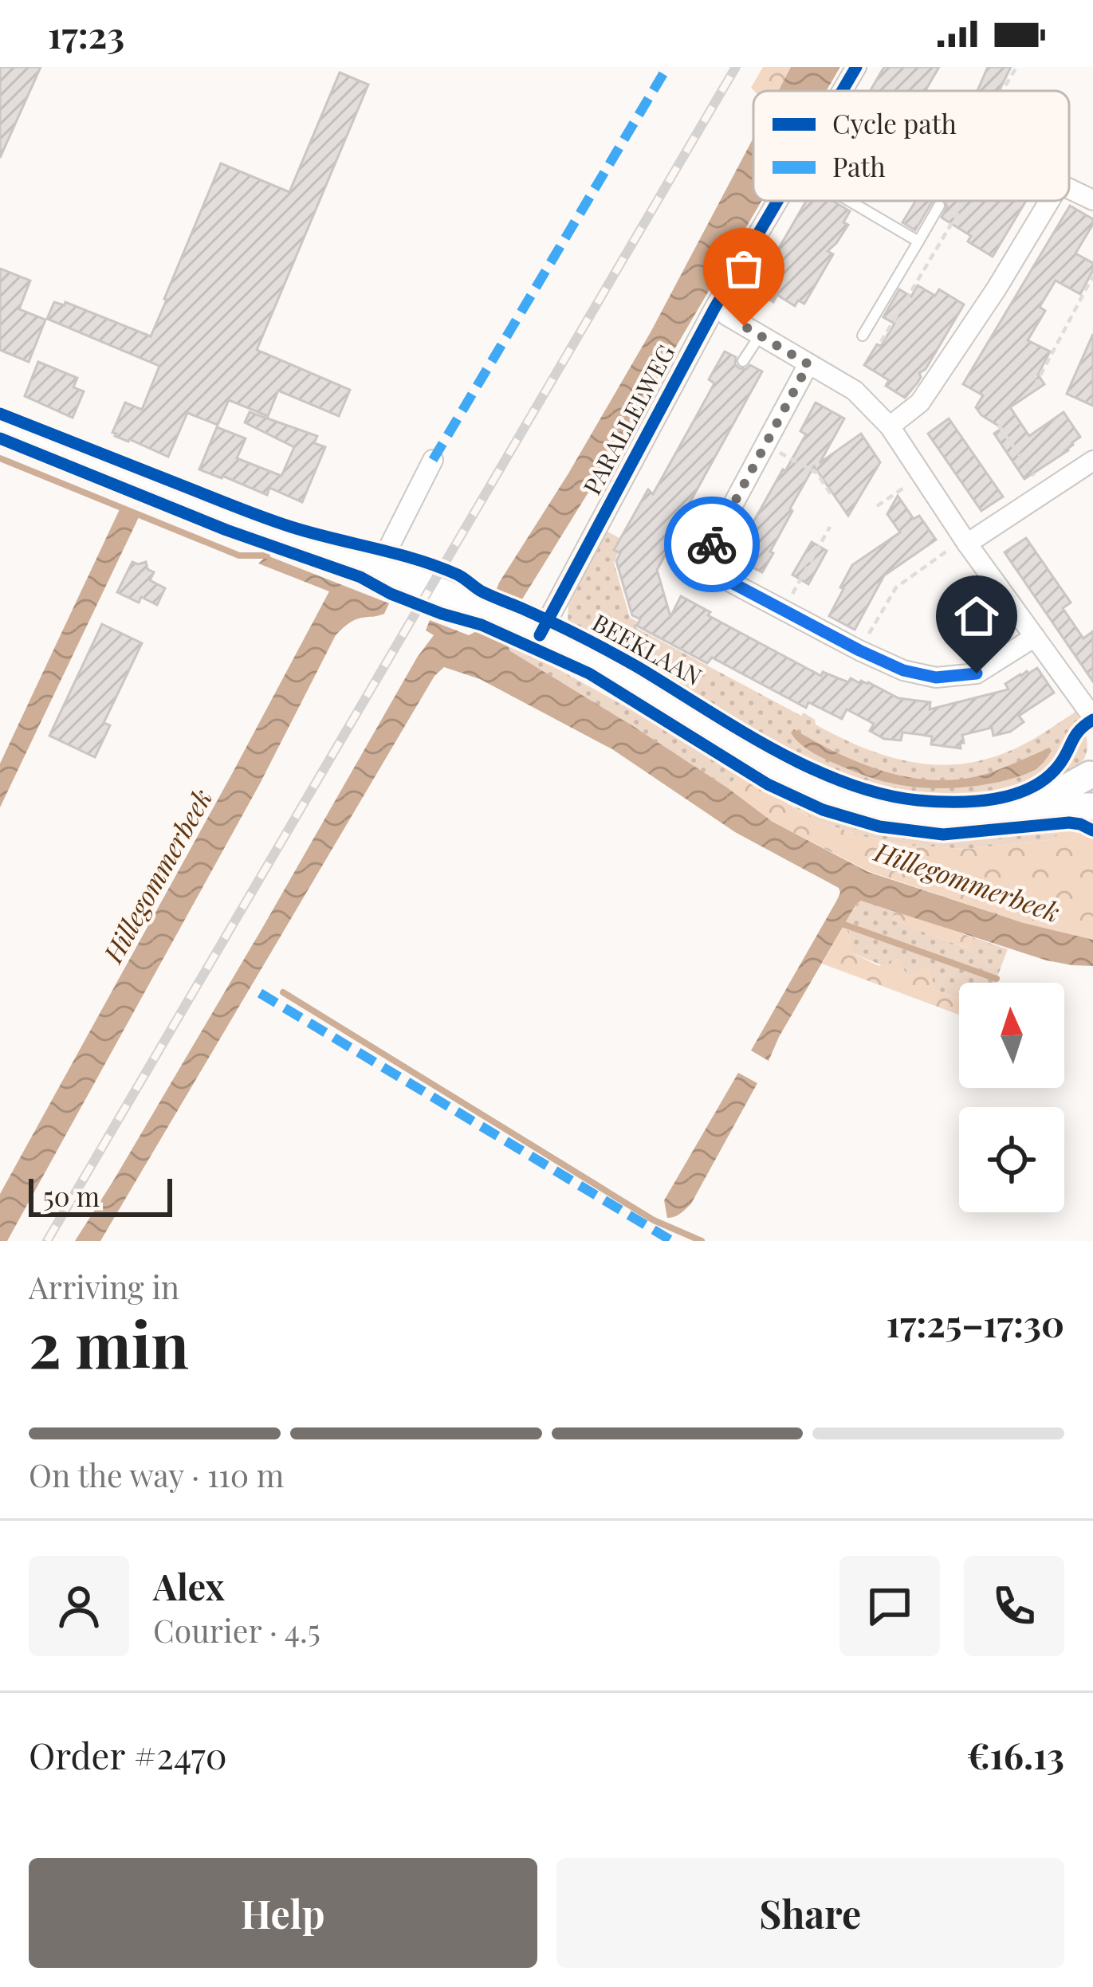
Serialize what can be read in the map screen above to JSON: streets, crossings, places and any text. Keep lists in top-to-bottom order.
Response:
{
  "streets": {
    "main road": ["BEEKLAAN"],
    "street": ["PARALLELWEG"]
  },
  "crossings": [
    ["PARALLELWEG", "BEEKLAAN"]
  ],
  "water": ["Hillegommerbeek"],
  "legend": ["Cycle path", "Path"],
  "scale_bar": "50 m",
  "north": "top",
  "page": {
    "status": "17:23",
    "scale": "50 m",
    "heading": ["2 min", "Arriving in", "17:25–17:30"],
    "panel": [
      "Alex",
      "Courier · 4.5",
      "Order #2470",
      "€16.13"
    ],
    "bar": "On the way · 110 m",
    "buttons": ["Help", "Share"]
  }
}
